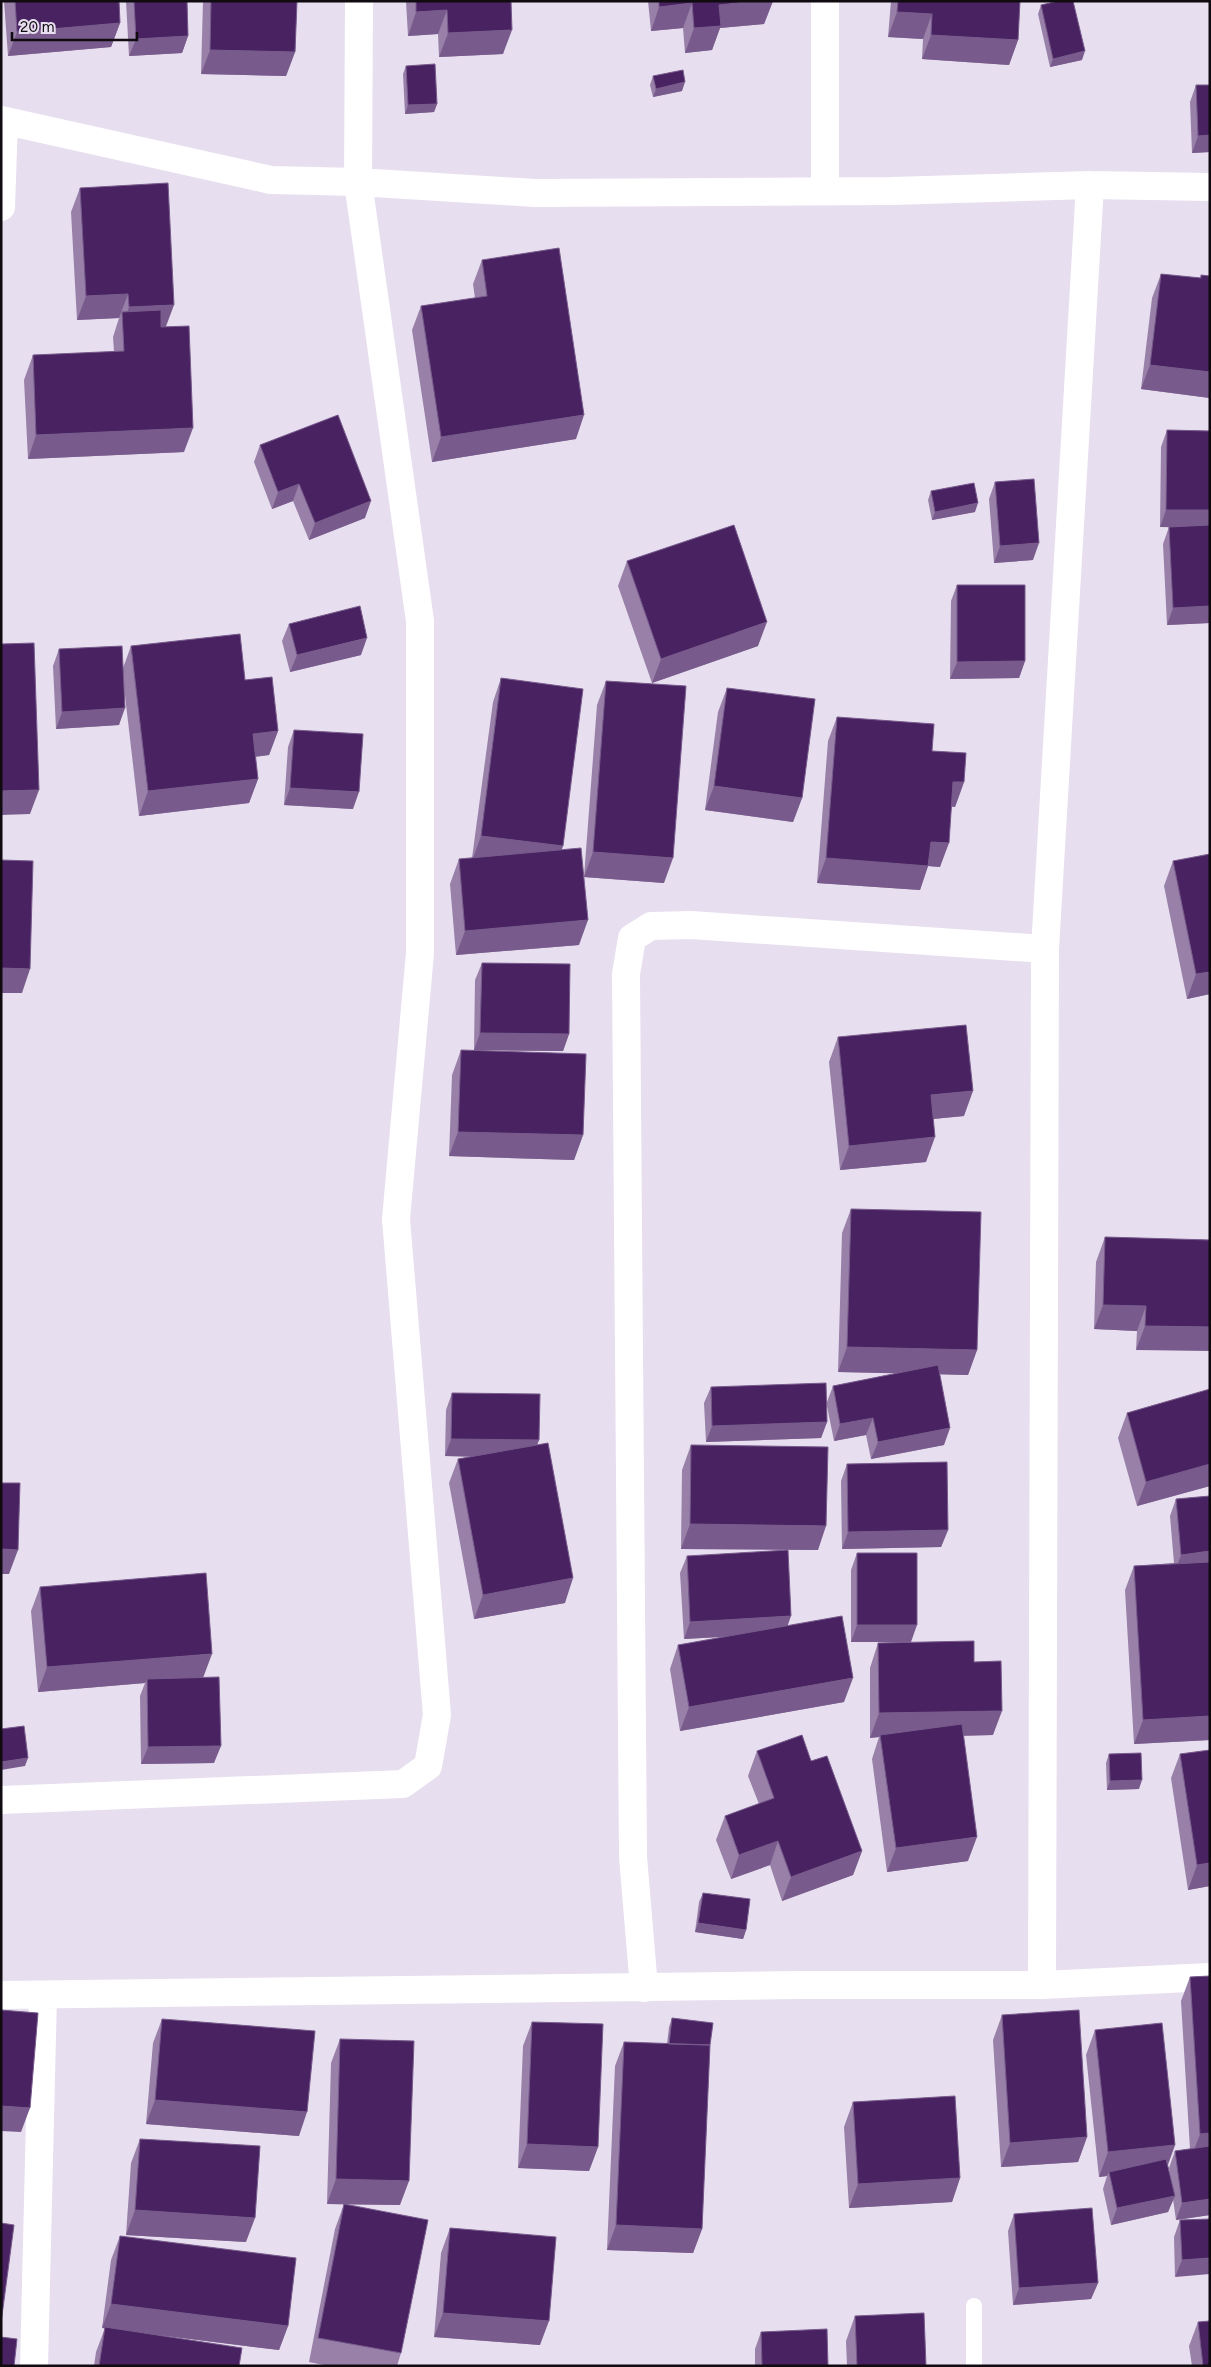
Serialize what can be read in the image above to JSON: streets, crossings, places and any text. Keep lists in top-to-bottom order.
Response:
{
  "scale_bar": "20 m"
}
